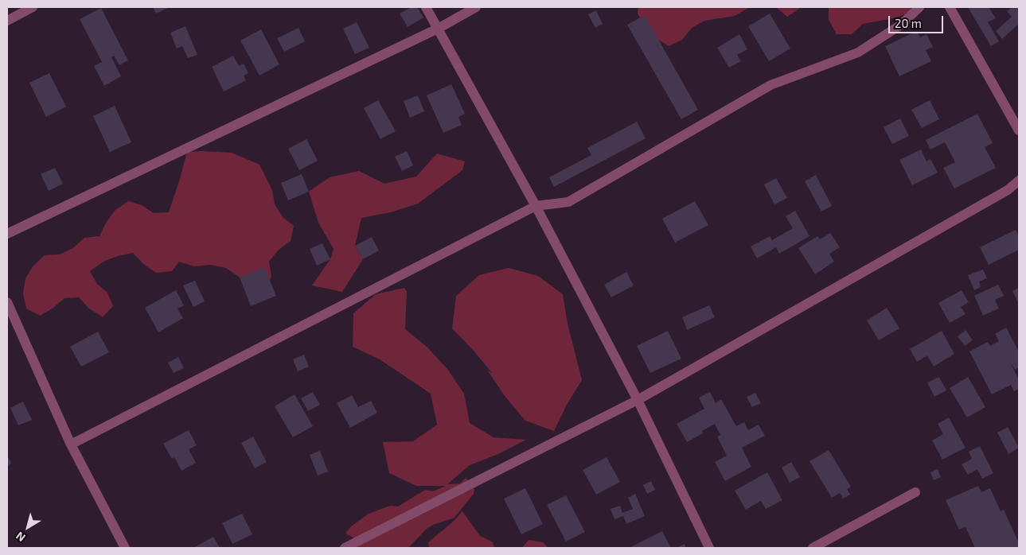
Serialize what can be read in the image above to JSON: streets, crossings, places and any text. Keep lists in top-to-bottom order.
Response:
{
  "scale_bar": "20 m",
  "north": "bottom left"
}
